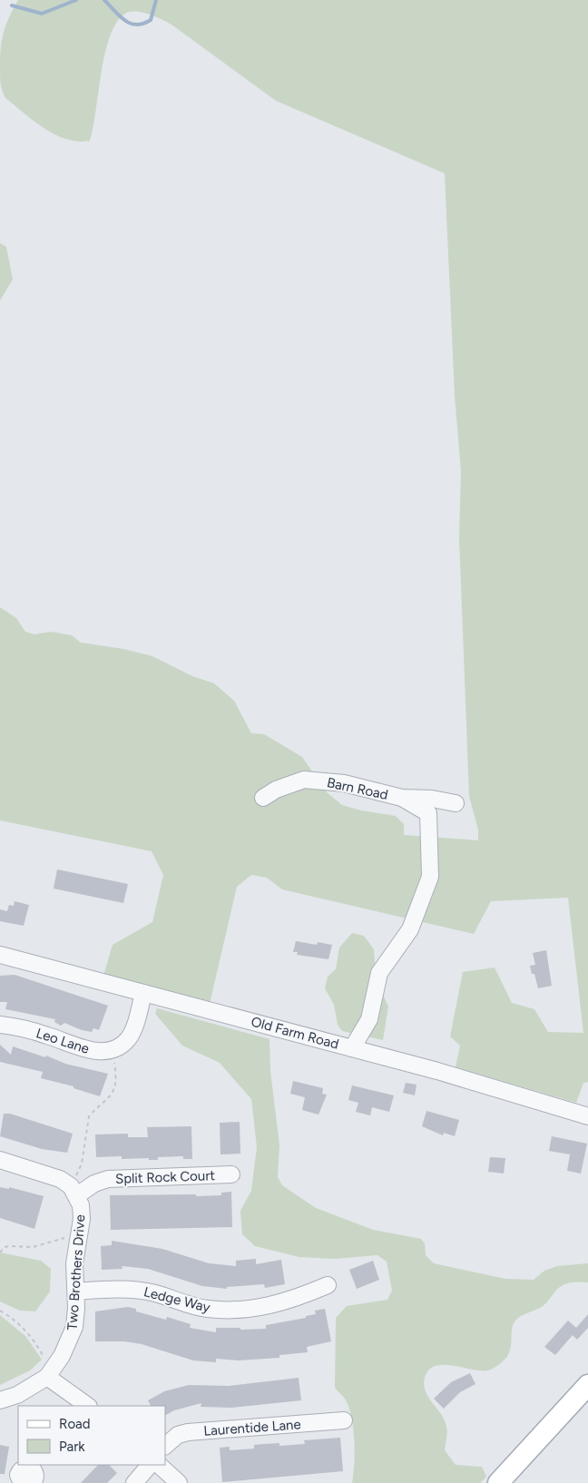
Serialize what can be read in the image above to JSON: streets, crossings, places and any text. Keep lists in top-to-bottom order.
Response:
{
  "streets": {
    "street": [
      "Barn Road",
      "Old Farm Road",
      "Leo Lane",
      "Split Rock Court",
      "Two Brothers Drive",
      "Ledge Way",
      "Laurentide Lane"
    ]
  },
  "crossings": [
    ["Old Farm Road", "Leo Lane"],
    ["Split Rock Court", "Two Brothers Drive"],
    ["Two Brothers Drive", "Ledge Way"]
  ],
  "legend": ["Road", "Park"]
}
